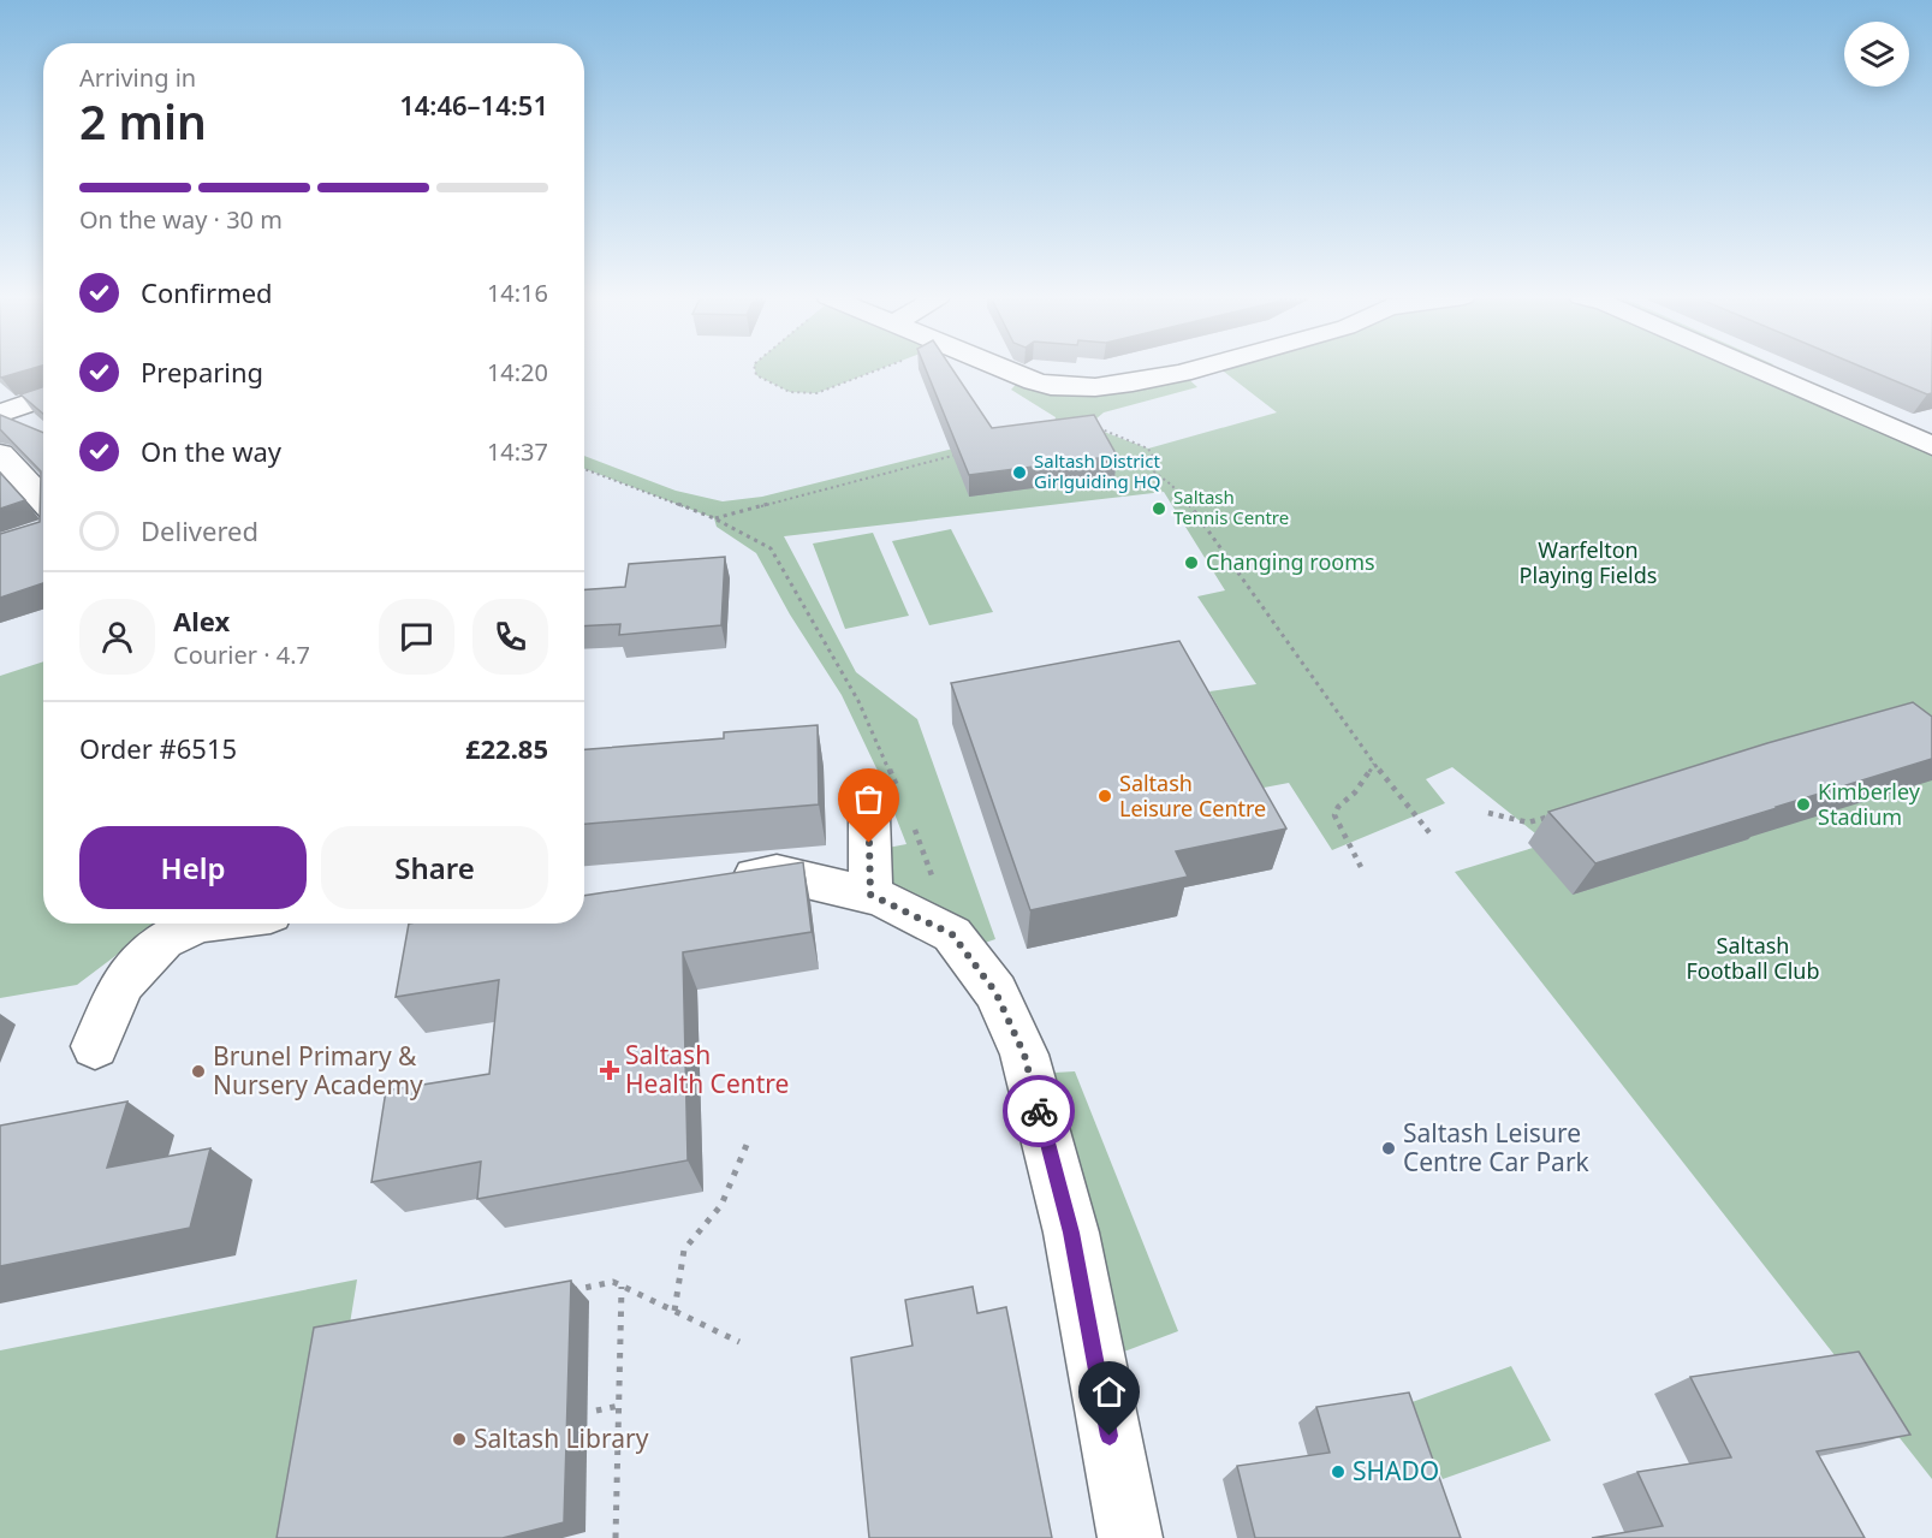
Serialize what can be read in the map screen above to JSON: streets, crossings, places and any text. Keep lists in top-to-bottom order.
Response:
{
  "parks": ["Warfelton Playing Fields", "Saltash Football Club"],
  "places": {
    "other": [
      "Saltash District Girlguiding HQ",
      "Saltash Tennis Centre",
      "Changing rooms",
      "Saltash Leisure Centre",
      "Kimberley Stadium",
      "Brunel Primary & Nursery Academy",
      "Saltash Leisure Centre Car Park",
      "Saltash Library",
      "SHADO"
    ],
    "health": ["Saltash Health Centre"]
  },
  "page": {
    "heading": ["2 min", "Arriving in", "14:46–14:51"],
    "panel": [
      "Alex",
      "Courier · 4.7",
      "Order #6515",
      "£22.85"
    ],
    "bar": "On the way · 30 m",
    "list": [
      ["Confirmed", "14:16"],
      ["Preparing", "14:20"],
      ["On the way", "14:37"],
      "Delivered"
    ],
    "buttons": ["Help", "Share"]
  }
}
